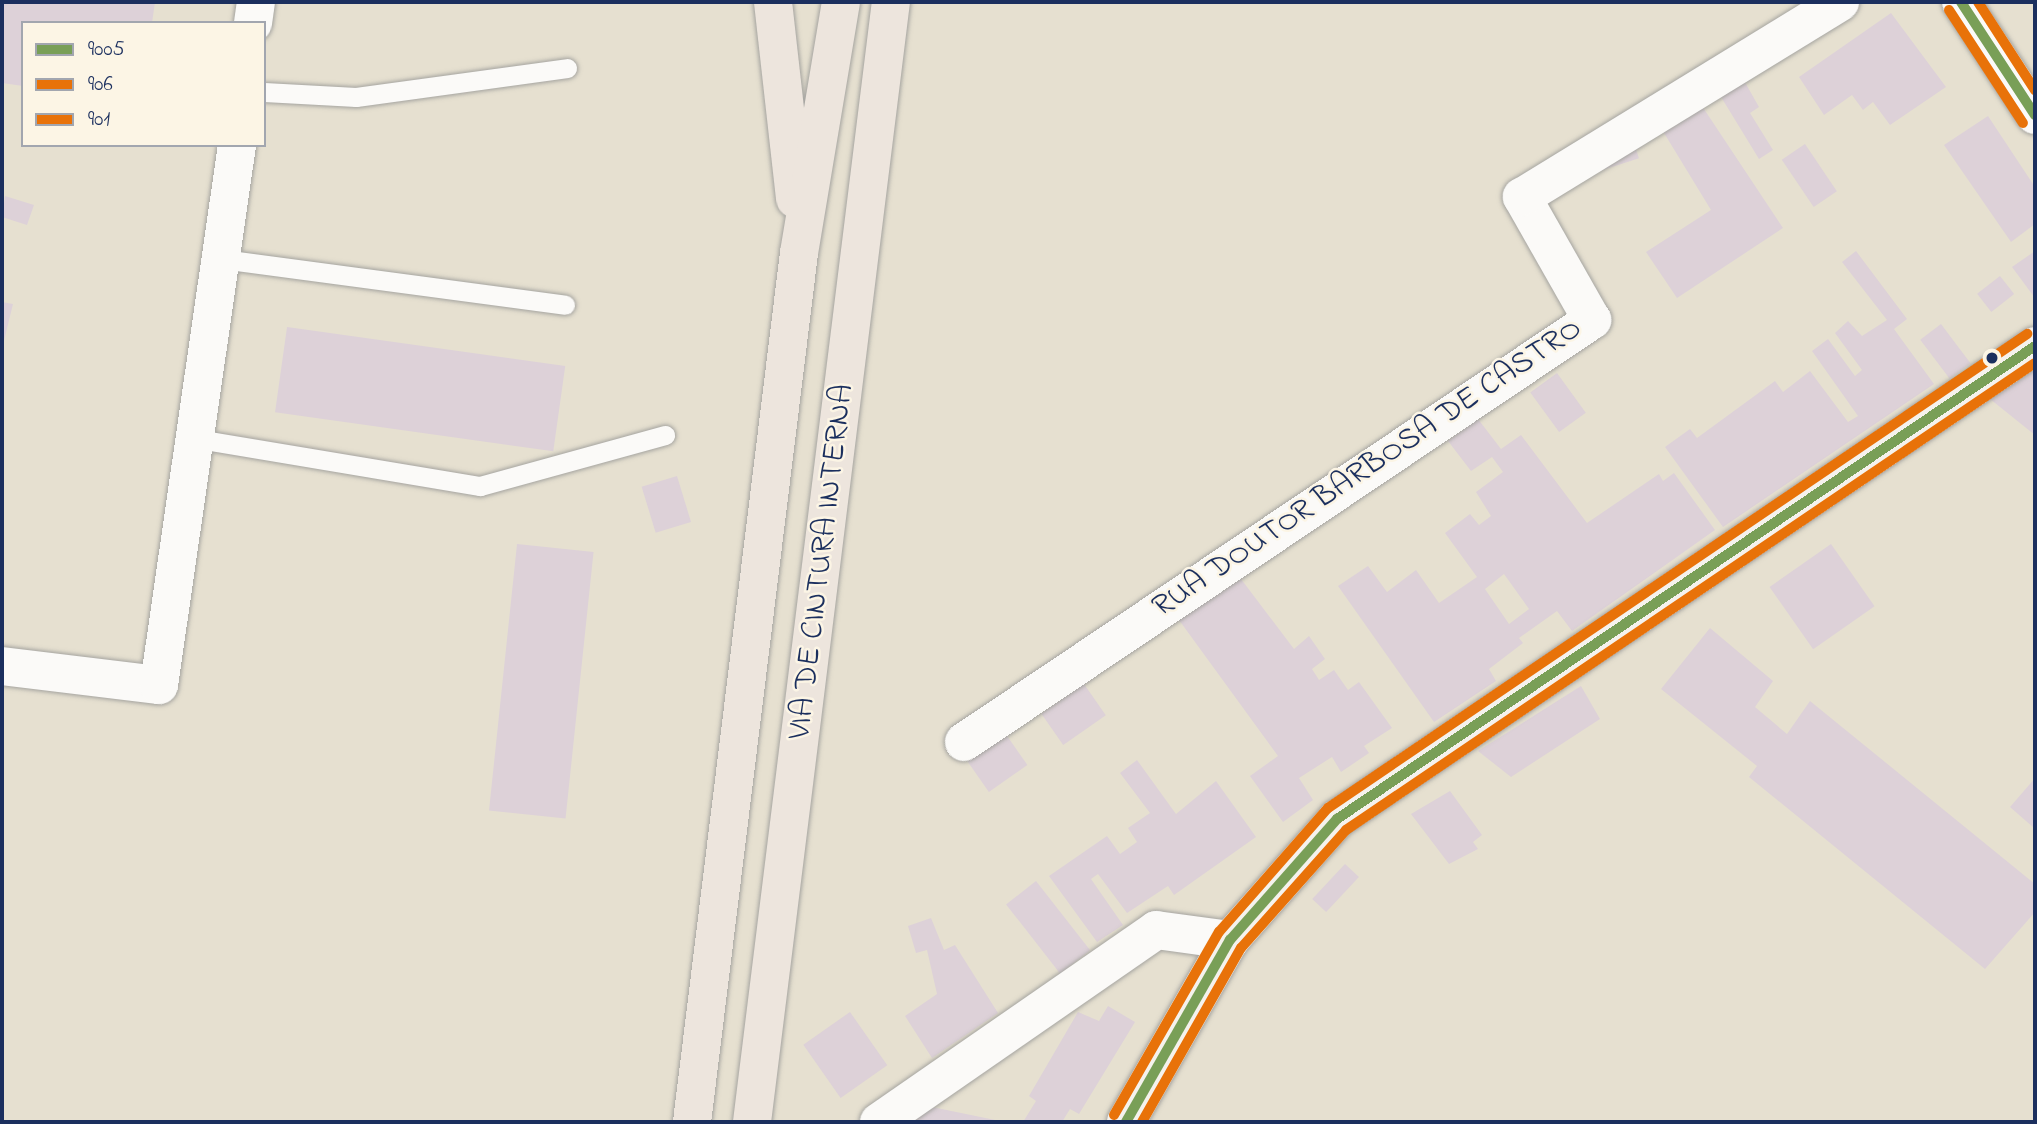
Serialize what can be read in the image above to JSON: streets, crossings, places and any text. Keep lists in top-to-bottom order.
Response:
{
  "streets": {
    "highway": ["VIA DE CINTURA INTERNA"],
    "street": ["RUA DOUTOR BARBOSA DE CASTRO"]
  },
  "lines": ["transit line 9005", "transit line 901", "transit line 906"],
  "legend": ["9005", "906", "901"]
}
